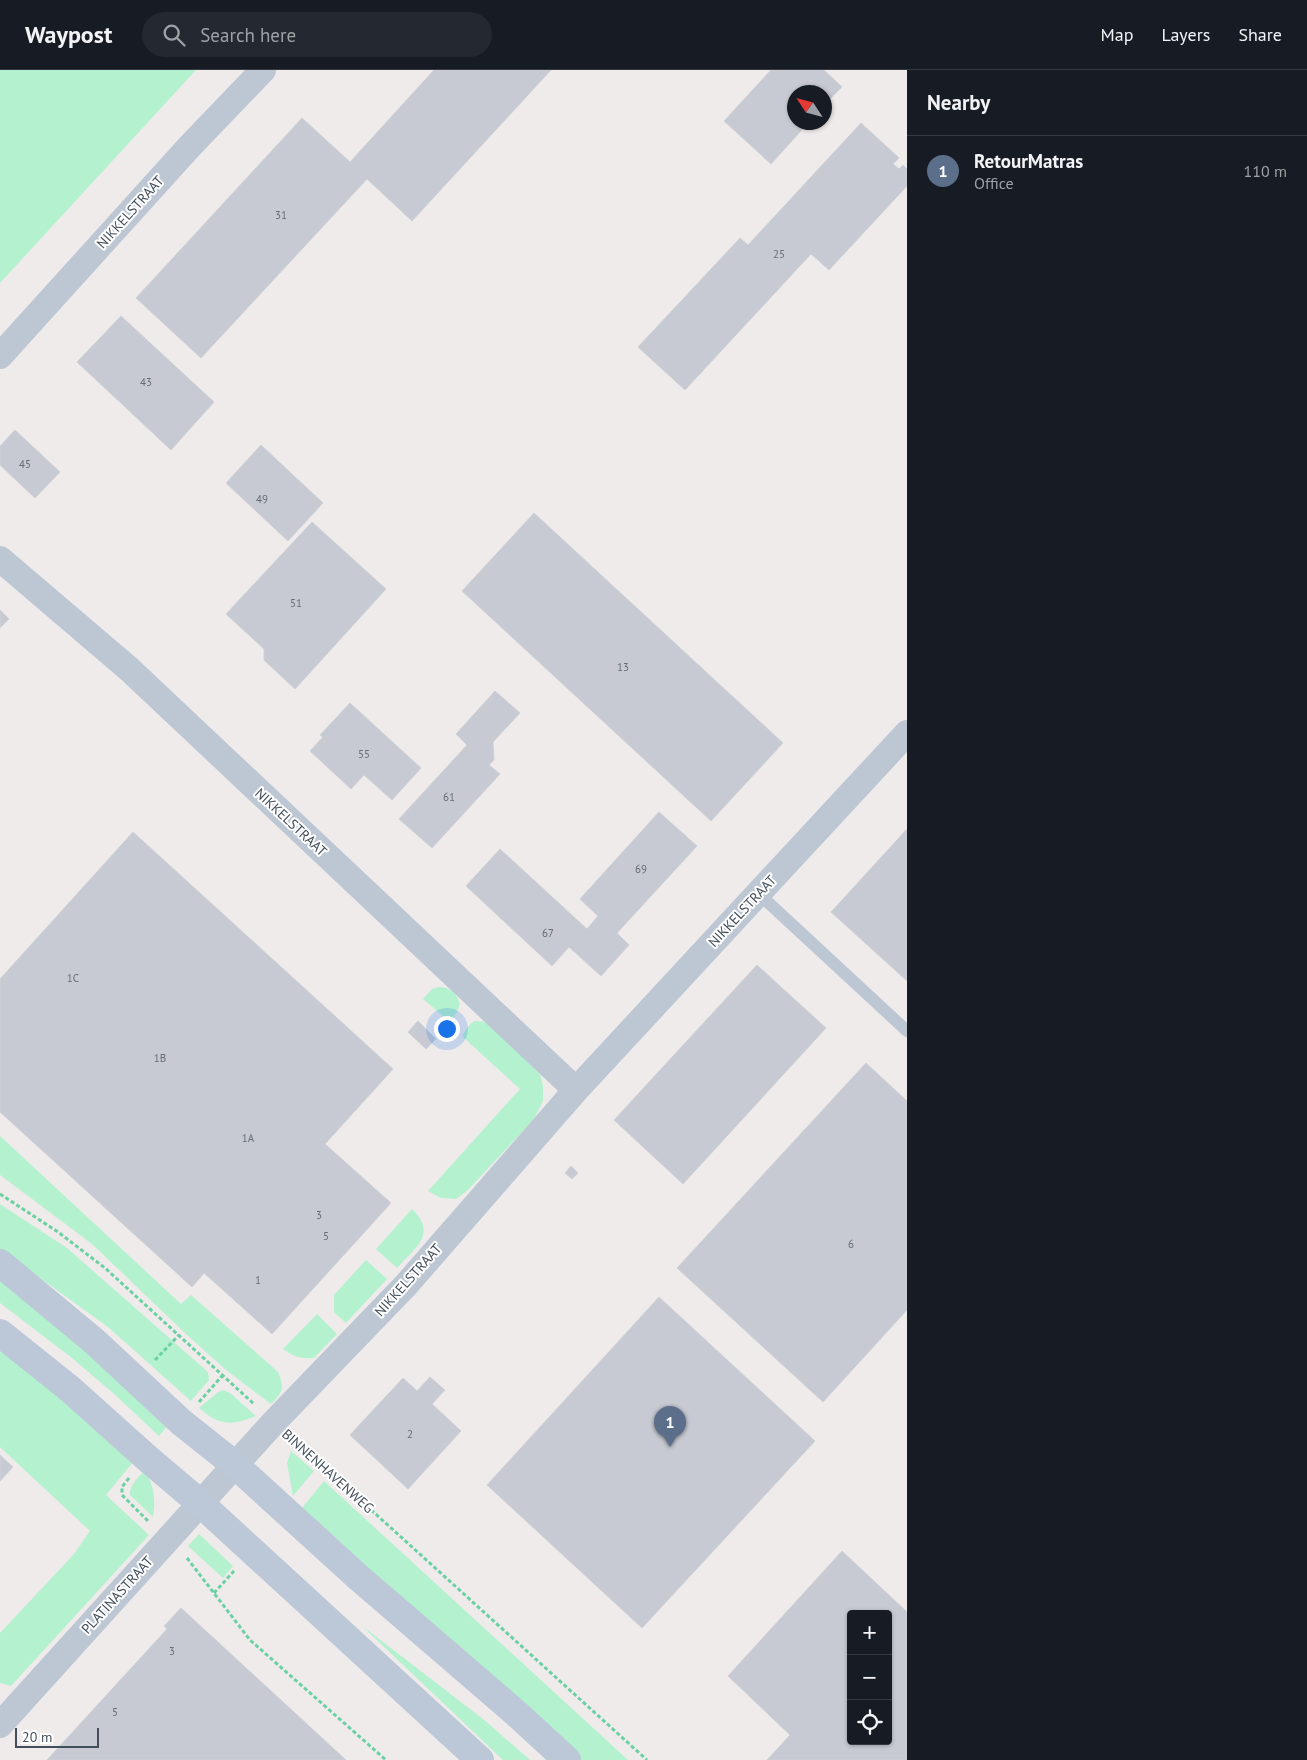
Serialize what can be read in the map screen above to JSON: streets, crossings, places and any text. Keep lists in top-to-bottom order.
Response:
{
  "streets": {
    "street": ["NIKKELSTRAAT", "PLATINASTRAAT"],
    "path": ["BINNENHAVENWEG"]
  },
  "crossings": [
    ["NIKKELSTRAAT", "BINNENHAVENWEG"],
    ["NIKKELSTRAAT", "PLATINASTRAAT"]
  ],
  "house_numbers": [
    "31",
    "25",
    "43",
    "45",
    "49",
    "51",
    "13",
    "55",
    "61",
    "69",
    "67",
    "1C",
    "1B",
    "1A",
    "3",
    "5",
    "6",
    "1",
    "2",
    "3",
    "5"
  ],
  "scale_bar": "20 m",
  "north": "top left",
  "page": {
    "header": "Waypost",
    "search": "Search here",
    "nav": ["Map", "Layers", "Share"],
    "heading": "Nearby",
    "list": [
      {
        "mark": "1",
        "name": "RetourMatras",
        "note": "Office",
        "value": "110 m"
      }
    ],
    "pins": "1",
    "map_buttons": ["+", "−"],
    "scale": "20 m"
  }
}
